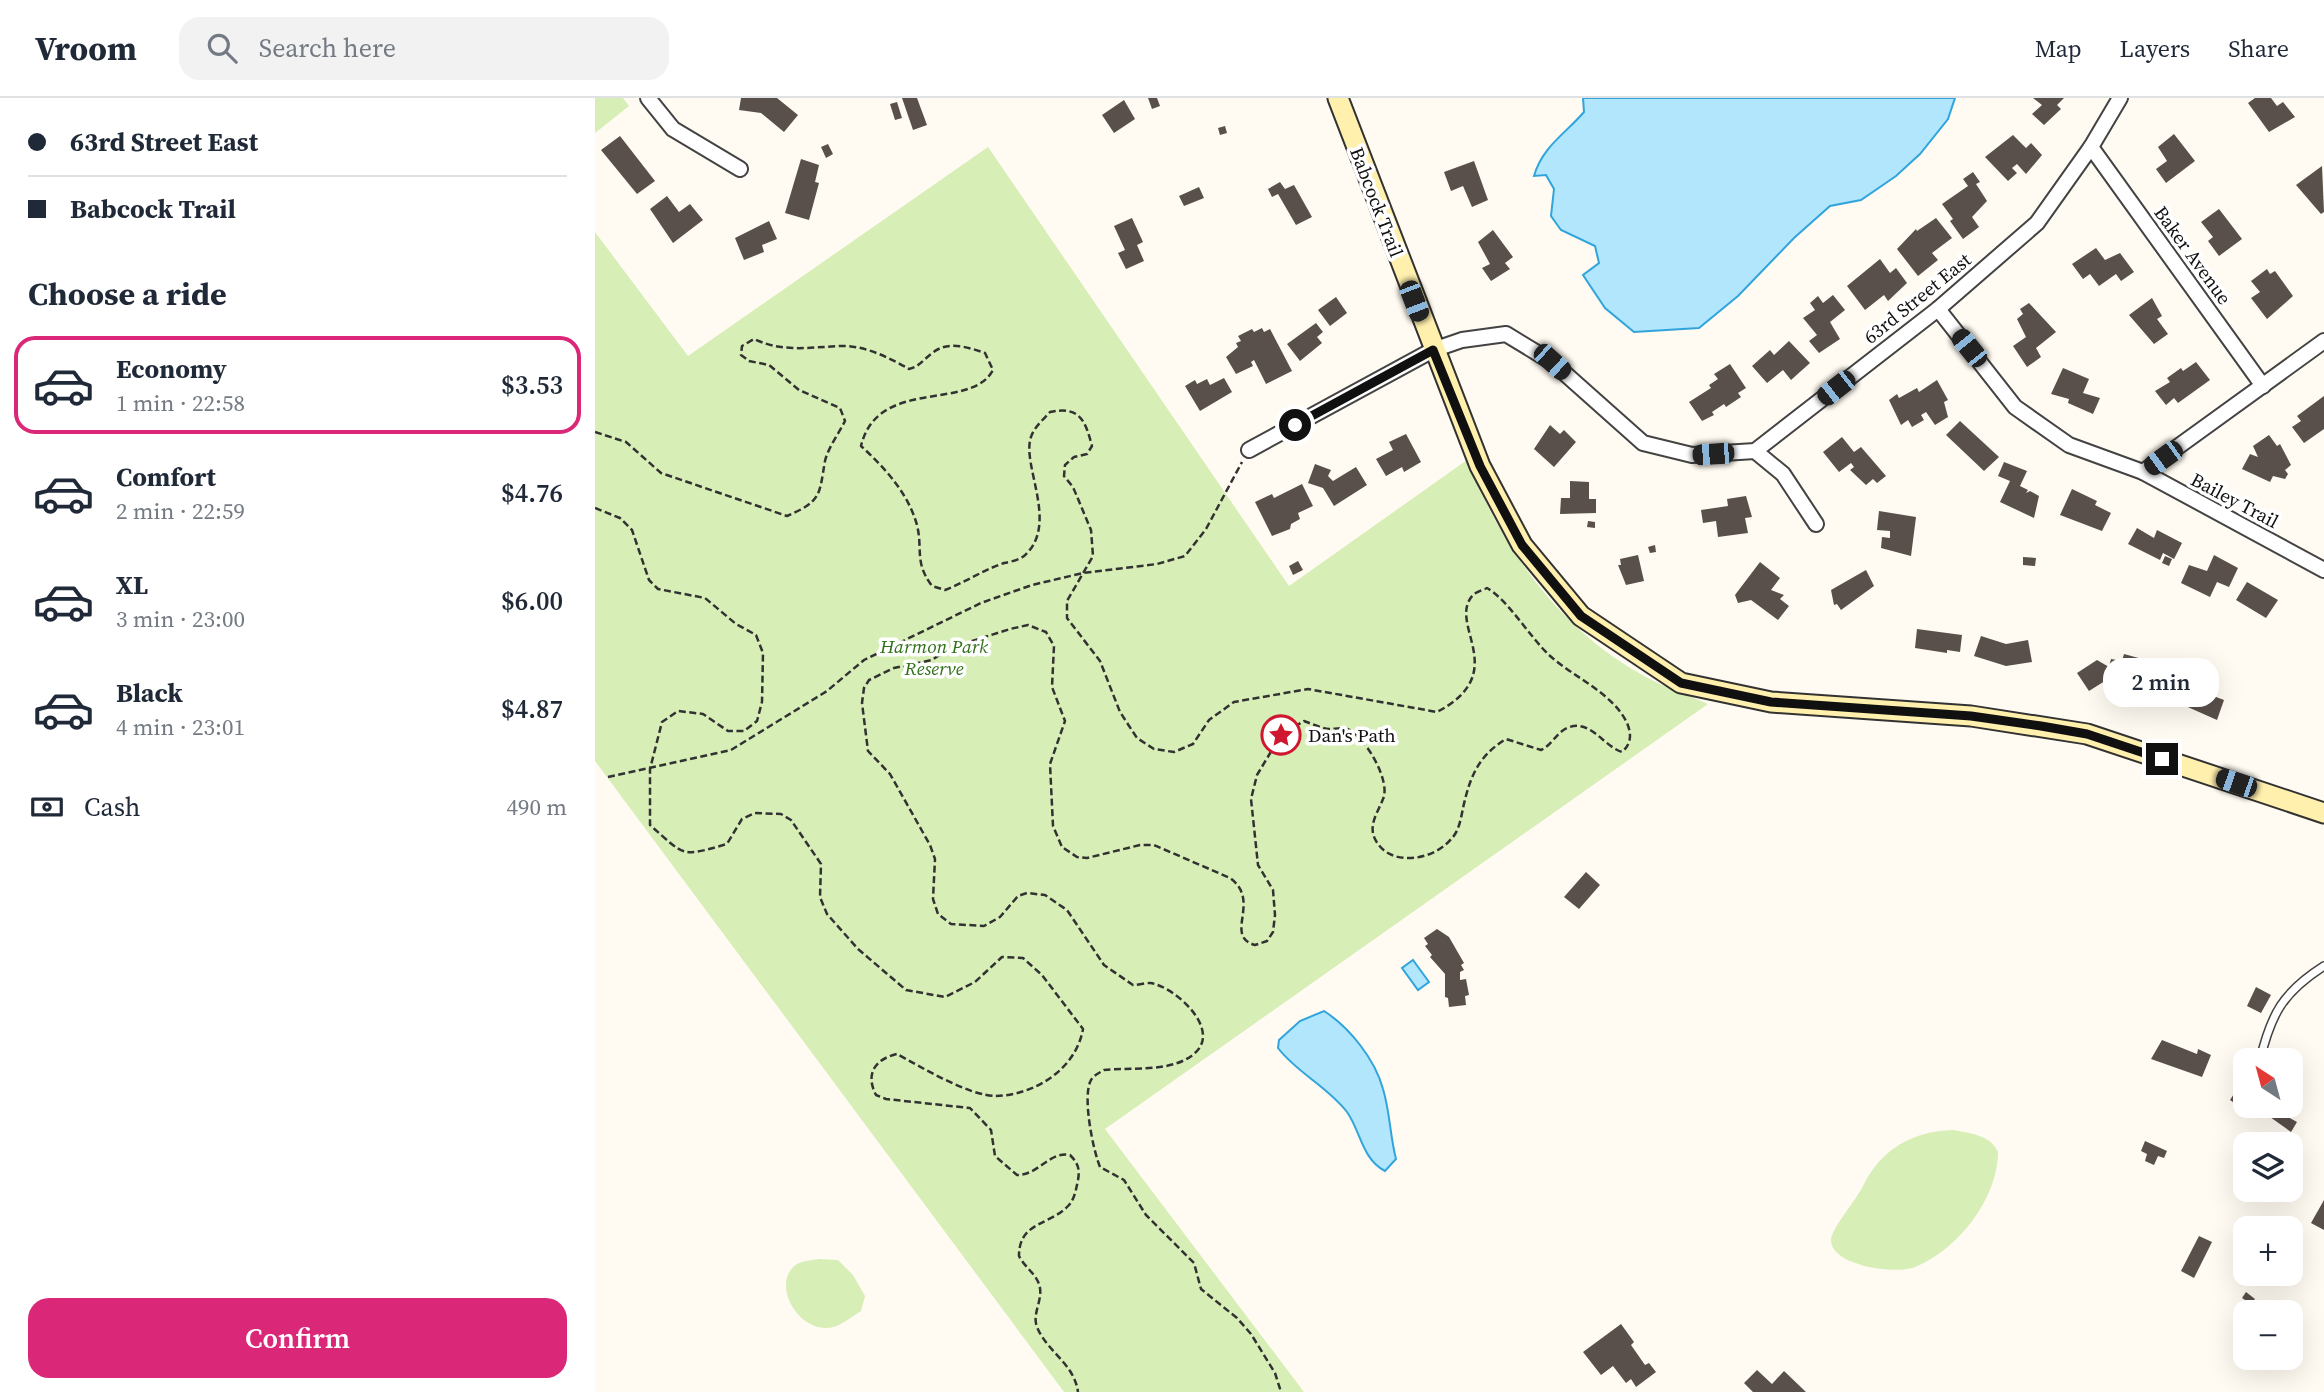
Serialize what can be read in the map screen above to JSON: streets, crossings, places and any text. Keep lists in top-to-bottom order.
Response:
{
  "streets": {
    "street": [
      "Babcock Trail",
      "Baker Avenue",
      "63rd Street East",
      "Bailey Trail"
    ]
  },
  "crossings": [
    ["Baker Avenue", "63rd Street East"],
    ["63rd Street East", "Bailey Trail"]
  ],
  "parks": ["Harmon Park Reserve"],
  "places": {
    "place": ["Dan's Path"]
  },
  "north": "top left",
  "page": {
    "header": "Vroom",
    "search": "Search here",
    "nav": ["Map", "Layers", "Share"],
    "banner": ["63rd Street East", "Babcock Trail"],
    "heading": "Choose a ride",
    "list": [
      {
        "name": "Economy",
        "note": "1 min · 22:58",
        "value": "$3.53"
      },
      {
        "name": "Comfort",
        "note": "2 min · 22:59",
        "value": "$4.76"
      },
      {
        "name": "XL",
        "note": "3 min · 23:00",
        "value": "$6.00"
      },
      {
        "name": "Black",
        "note": "4 min · 23:01",
        "value": "$4.87"
      }
    ],
    "bubble": "2 min",
    "pay": ["Cash", "490 m"],
    "map_buttons": ["+", "−"],
    "buttons": "Confirm"
  }
}
